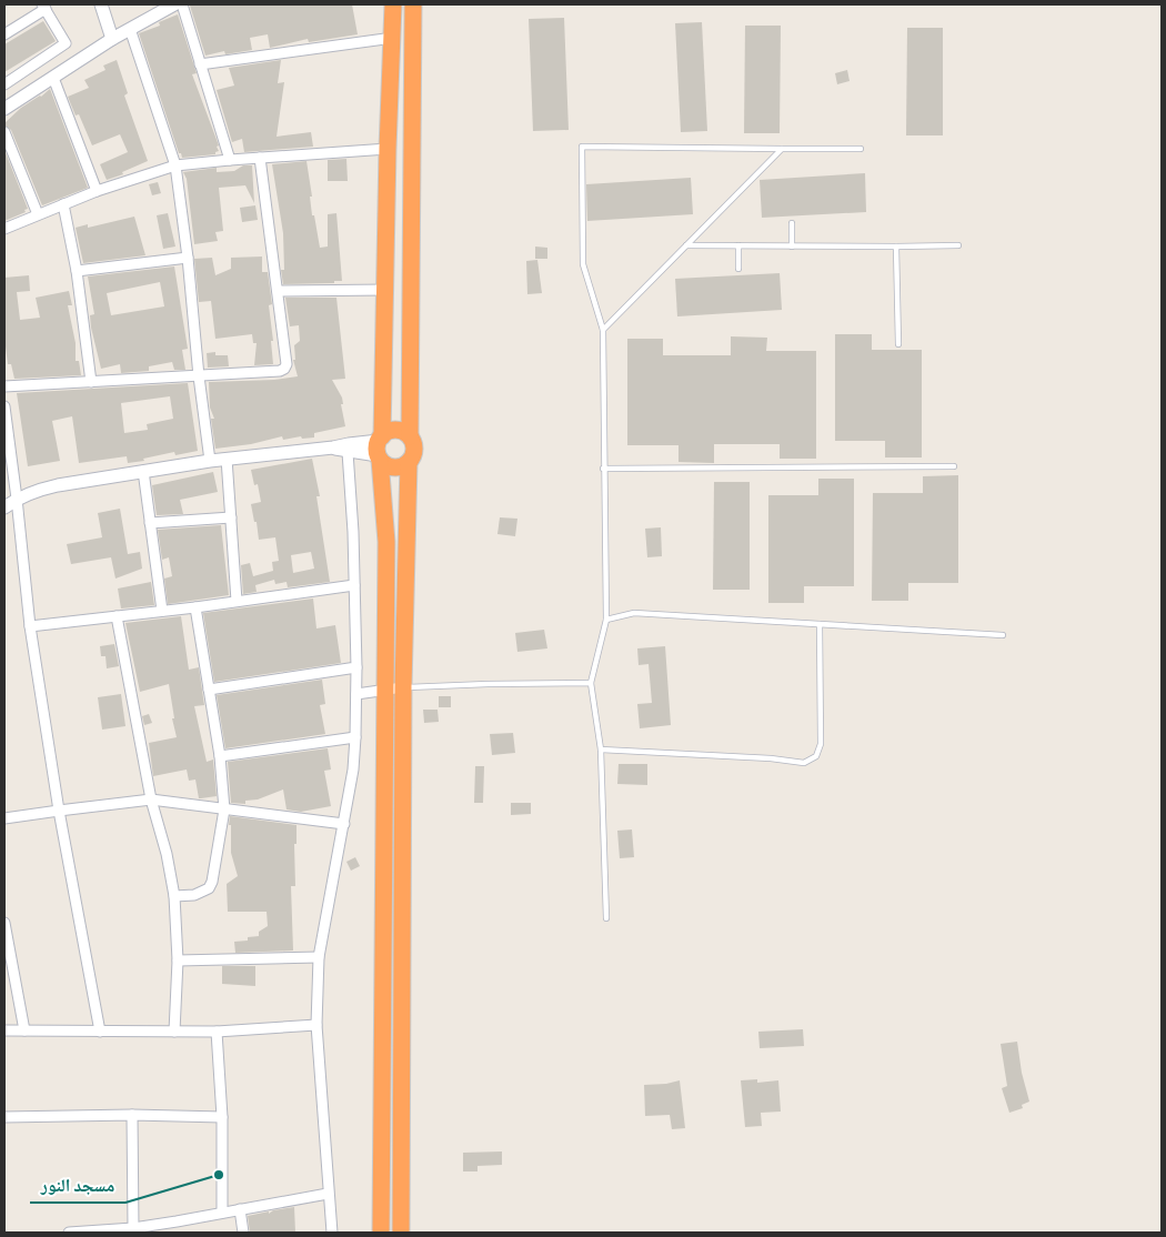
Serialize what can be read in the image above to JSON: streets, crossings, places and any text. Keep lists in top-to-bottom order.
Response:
{
  "places": ["مسجد النور"]
}
